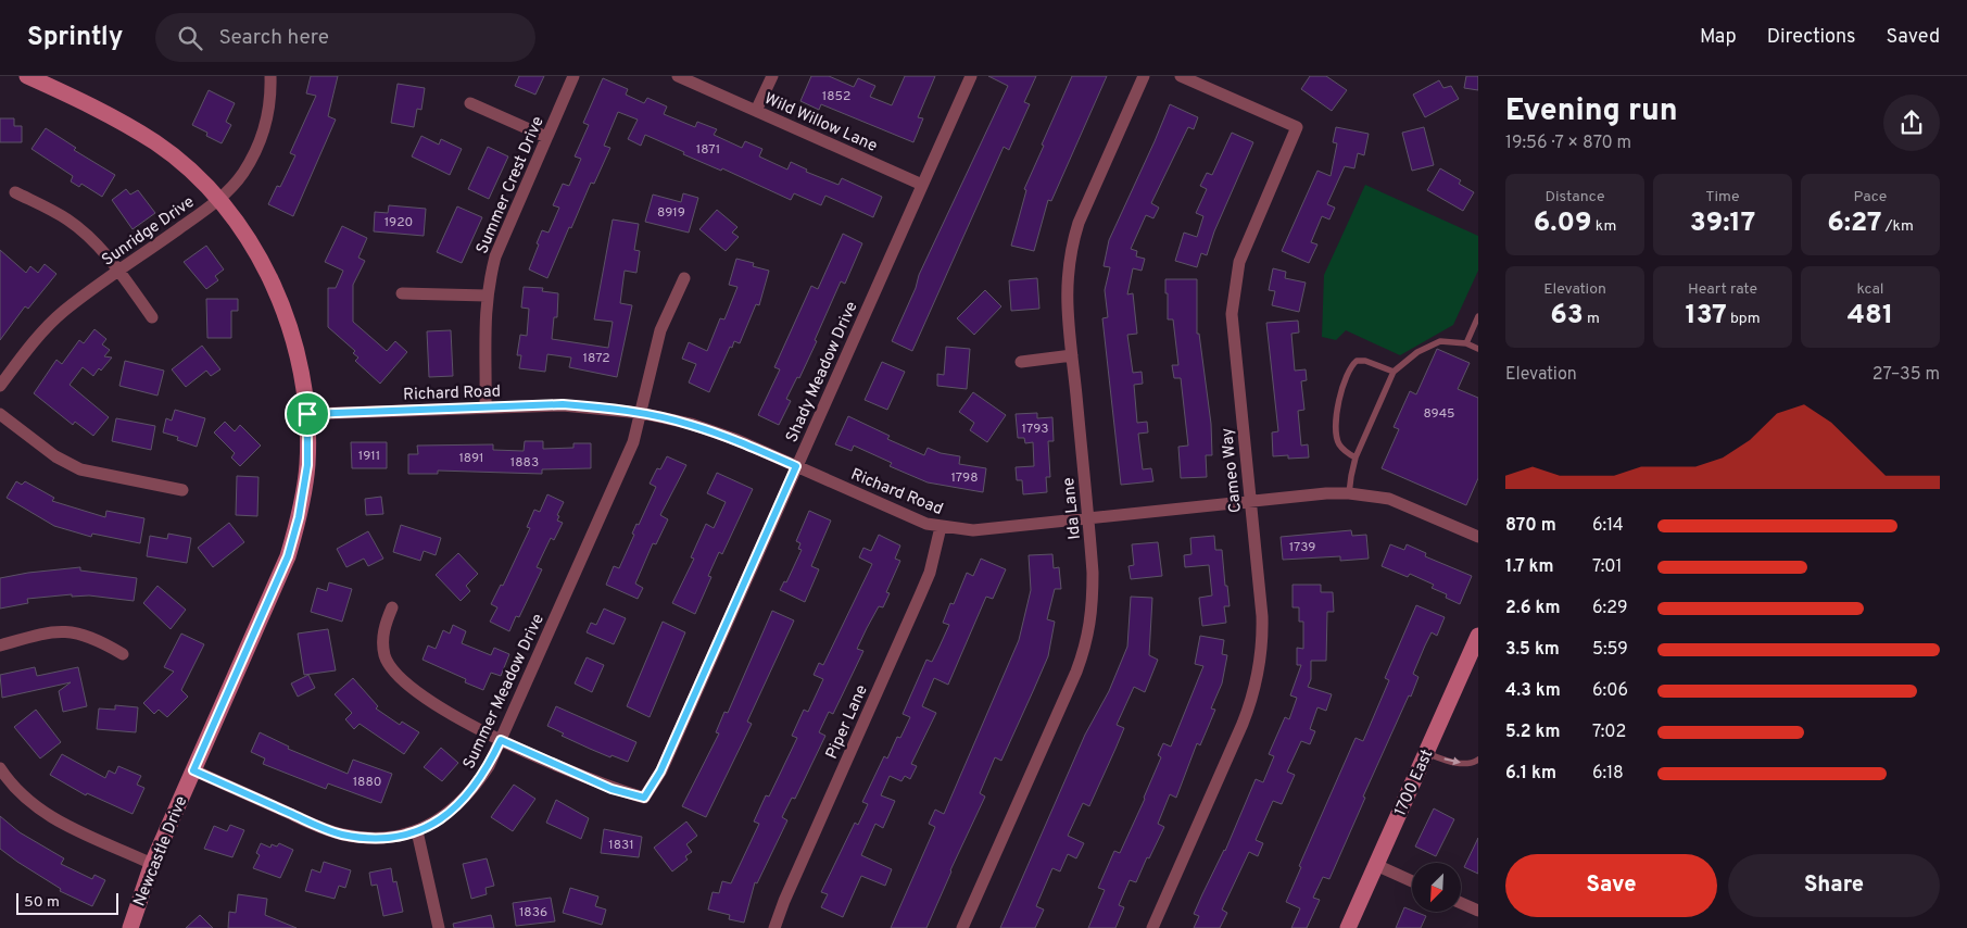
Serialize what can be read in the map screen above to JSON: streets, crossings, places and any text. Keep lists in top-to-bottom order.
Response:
{
  "streets": {
    "street": [
      "Wild Willow Lane",
      "Summer Crest Drive",
      "Sunridge Drive",
      "Shady Meadow Drive",
      "Richard Road",
      "Cameo Way",
      "Ida Lane",
      "Summer Meadow Drive",
      "Piper Lane",
      "1700 East",
      "Newcastle Drive"
    ]
  },
  "crossings": [
    ["Wild Willow Lane", "Shady Meadow Drive"],
    ["Summer Crest Drive", "Richard Road"],
    ["Sunridge Drive", "Newcastle Drive"],
    ["Shady Meadow Drive", "Richard Road"],
    ["Shady Meadow Drive", "Summer Meadow Drive"],
    ["Richard Road", "Cameo Way"],
    ["Richard Road", "Ida Lane"],
    ["Richard Road", "Summer Meadow Drive"],
    ["Richard Road", "Piper Lane"],
    ["Richard Road", "Newcastle Drive"],
    ["Summer Meadow Drive", "Newcastle Drive"]
  ],
  "house_numbers": [
    "1852",
    "1871",
    "8919",
    "1920",
    "1872",
    "8945",
    "1793",
    "1911",
    "1891",
    "1883",
    "1798",
    "1739",
    "1880",
    "1831",
    "1836"
  ],
  "scale_bar": "50 m",
  "north": "bottom left",
  "page": {
    "header": "Sprintly",
    "search": "Search here",
    "nav": ["Map", "Directions", "Saved"],
    "heading": ["Evening run", "19:56 · 7 × 870 m"],
    "stats": [
      ["Distance", "6.09 km"],
      ["Time", "39:17"],
      ["Pace", "6:27 /km"],
      ["Elevation", "63 m"],
      ["Heart rate", "137 bpm"],
      ["kcal", "481"]
    ],
    "chart": ["Elevation", "27–35 m"],
    "list": [
      {
        "name": "870 m",
        "note": "6:14"
      },
      {
        "name": "1.7 km",
        "note": "7:01"
      },
      {
        "name": "2.6 km",
        "note": "6:29"
      },
      {
        "name": "3.5 km",
        "note": "5:59"
      },
      {
        "name": "4.3 km",
        "note": "6:06"
      },
      {
        "name": "5.2 km",
        "note": "7:02"
      },
      {
        "name": "6.1 km",
        "note": "6:18"
      }
    ],
    "buttons": ["Save", "Share"],
    "scale": "50 m"
  }
}
